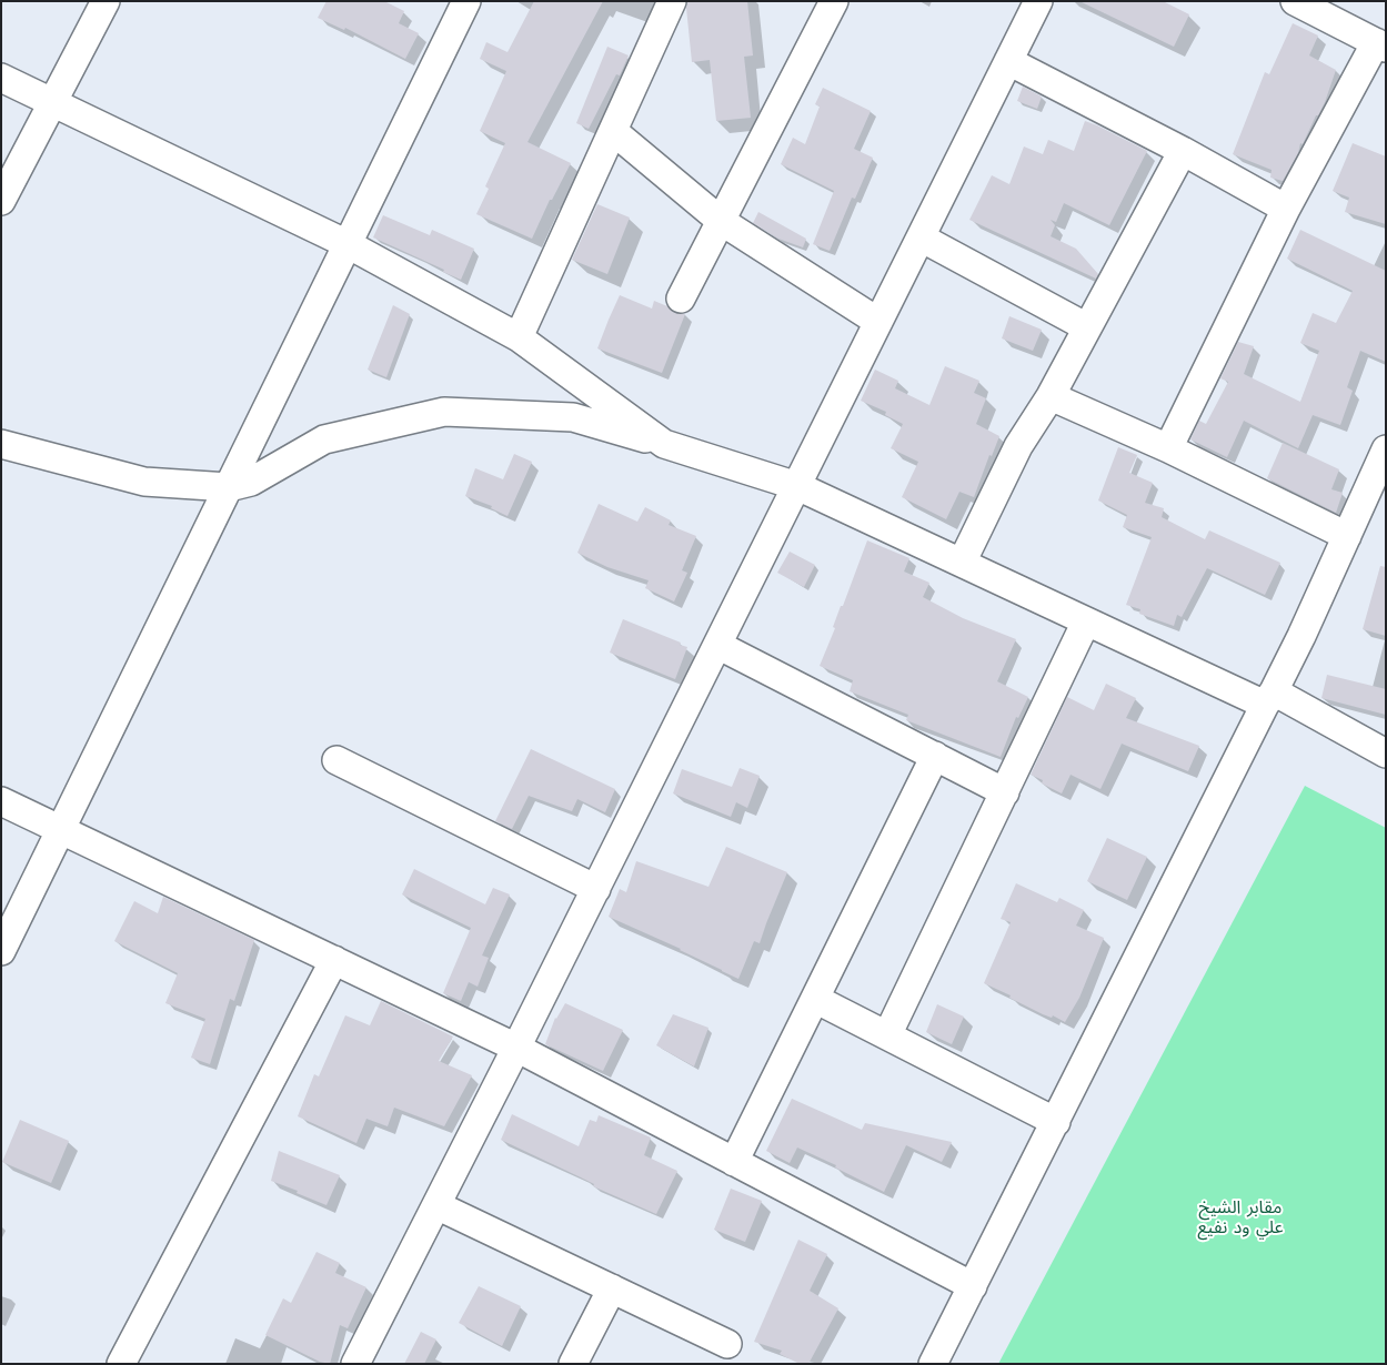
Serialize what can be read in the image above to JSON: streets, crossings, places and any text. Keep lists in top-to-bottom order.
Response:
{
  "parks": ["مقابر الشيخ علي ود نفيع"]
}
